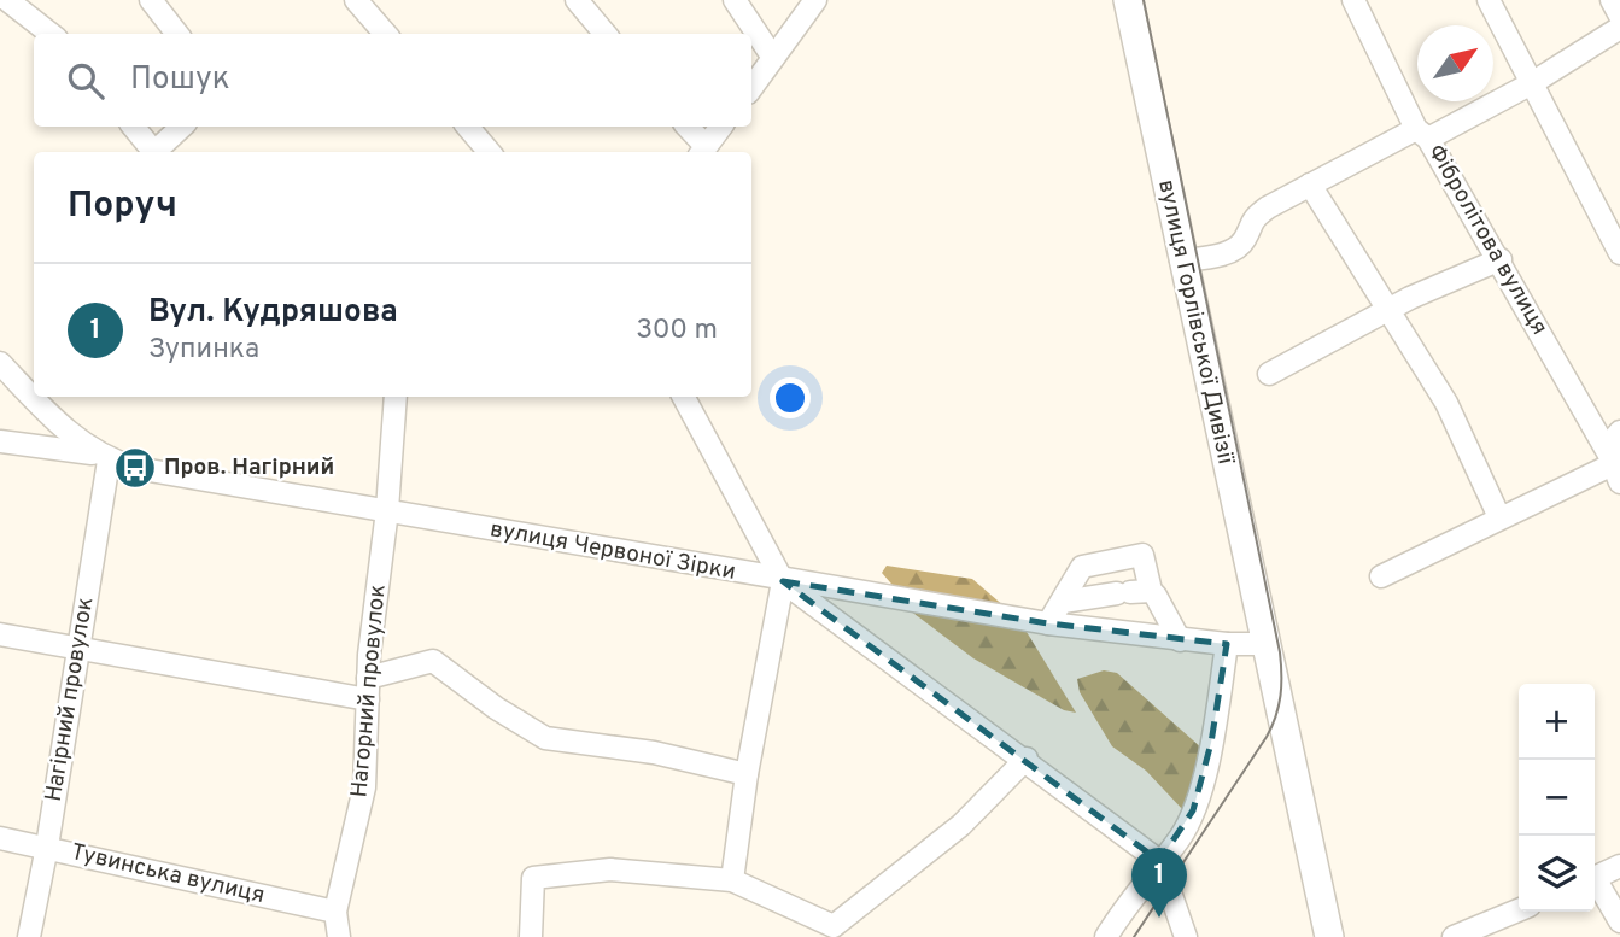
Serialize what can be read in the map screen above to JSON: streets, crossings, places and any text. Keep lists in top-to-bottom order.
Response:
{
  "streets": {
    "main road": ["вулиця Горлівської Дивізії"],
    "street": [
      "Фібролітова вулиця",
      "вулиця Червоної Зірки",
      "Нагорний провулок",
      "Нагірний провулок",
      "Тувинська вулиця"
    ]
  },
  "crossings": [
    ["вулиця Горлівської Дивізії", "вулиця Червоної Зірки"],
    ["вулиця Червоної Зірки", "Нагорний провулок"],
    ["вулиця Червоної Зірки", "Нагірний провулок"],
    ["Нагорний провулок", "Тувинська вулиця"],
    ["Нагірний провулок", "Тувинська вулиця"]
  ],
  "places": {
    "bus stop": ["Пров. Нагірний"]
  },
  "north": "top right",
  "page": {
    "search": "Пошук",
    "heading": "Поруч",
    "list": [
      {
        "mark": "1",
        "name": "Вул. Кудряшова",
        "note": "Зупинка",
        "value": "300 m"
      }
    ],
    "map_buttons": ["+", "−"],
    "pins": "1"
  }
}
